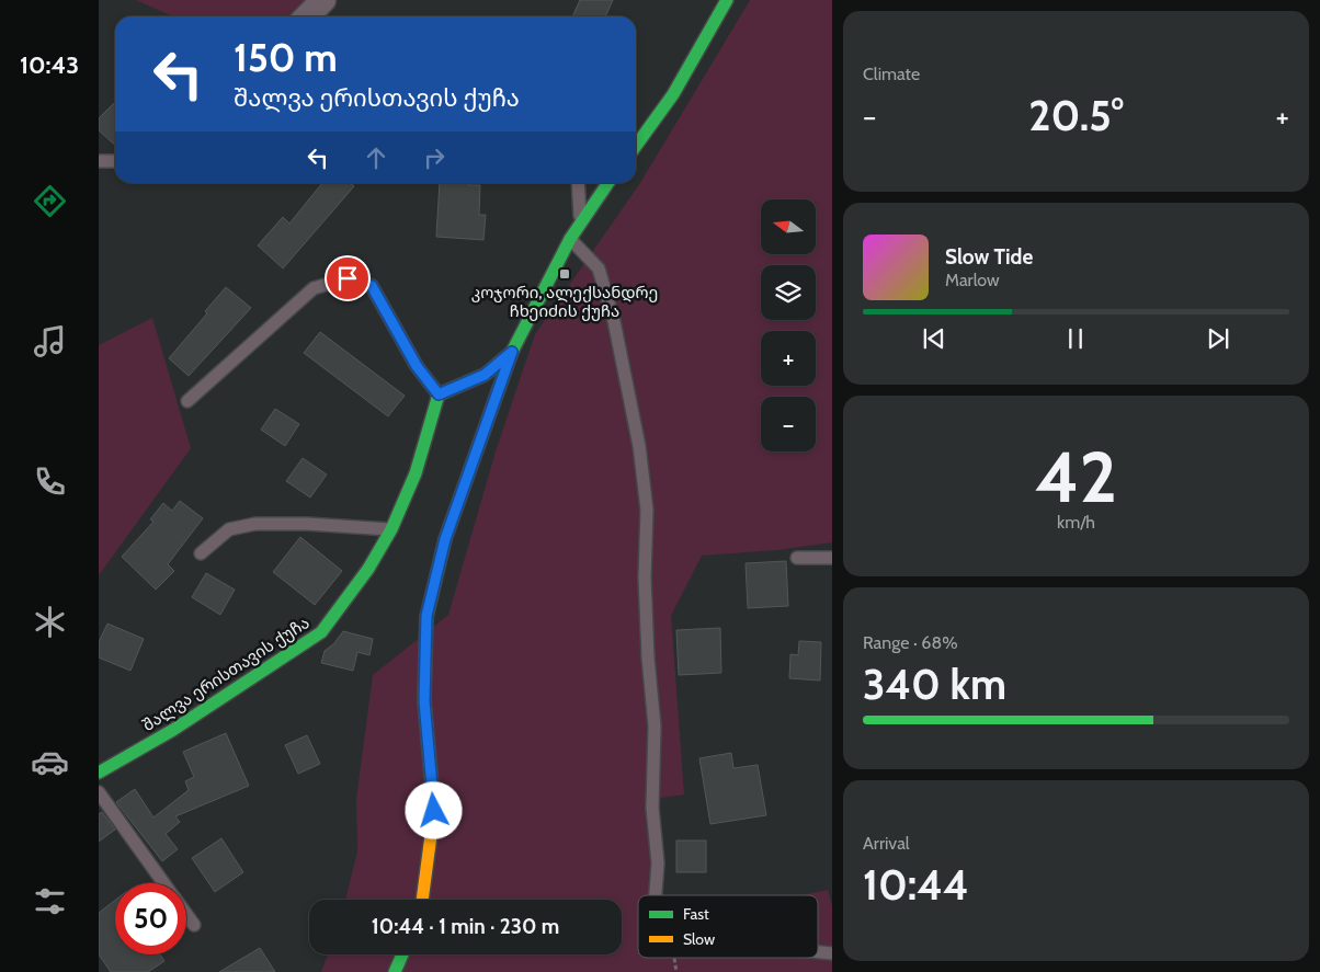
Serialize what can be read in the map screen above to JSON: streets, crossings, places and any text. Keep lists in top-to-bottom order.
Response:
{
  "streets": {
    "main road": ["შალვა ერისთავის ქუჩა"]
  },
  "places": {
    "transit": ["კოჯორი, ალექსანდრე ჩხეიძის ქუჩა"]
  },
  "legend": ["Fast", "Slow"],
  "north": "left",
  "page": {
    "tabs": "10:43",
    "tile": [
      "Climate",
      ["42", "km/h"],
      ["Range · 68%", "340 km"],
      ["Arrival", "10:44"]
    ],
    "turn": ["150 m", "შალვა ერისთავის ქუჩა"],
    "heat": ["−", "20.5°", "+"],
    "map_buttons": ["+", "−"],
    "song": ["Slow Tide", "Marlow"],
    "limit": "50",
    "trip": "10:44 · 1 min · 230 m"
  }
}
